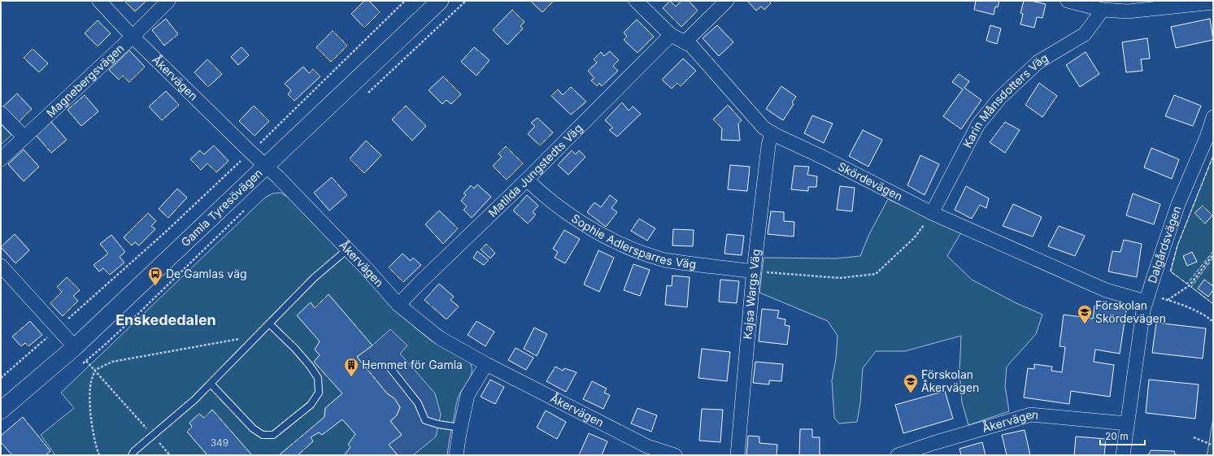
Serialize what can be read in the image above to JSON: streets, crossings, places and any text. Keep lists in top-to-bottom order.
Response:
{
  "streets": {
    "street": [
      "Åkervägen",
      "Magnebergsvägen",
      "Karin Månsdotters Väg",
      "Matilda Jungstedts Väg",
      "Skördevägen",
      "Gamla Tyresövägen",
      "Sophie Adlersparres Väg",
      "Dalgårdsvägen",
      "Kajsa Wargs Väg"
    ]
  },
  "crossings": [
    ["Åkervägen", "Magnebergsvägen"],
    ["Åkervägen", "Matilda Jungstedts Väg"],
    ["Åkervägen", "Gamla Tyresövägen"],
    ["Åkervägen", "Dalgårdsvägen"],
    ["Karin Månsdotters Väg", "Skördevägen"],
    ["Matilda Jungstedts Väg", "Skördevägen"],
    ["Matilda Jungstedts Väg", "Sophie Adlersparres Väg"],
    ["Skördevägen", "Dalgårdsvägen"],
    ["Skördevägen", "Kajsa Wargs Väg"],
    ["Sophie Adlersparres Väg", "Kajsa Wargs Väg"]
  ],
  "districts": ["Enskededalen"],
  "places": {
    "bus stop": ["De Gamlas väg"],
    "school or university": ["Förskolan Skördevägen", "Förskolan Åkervägen"],
    "building": ["Hemmet för Gamla"]
  },
  "house_numbers": ["349"],
  "scale_bar": "20 m"
}
